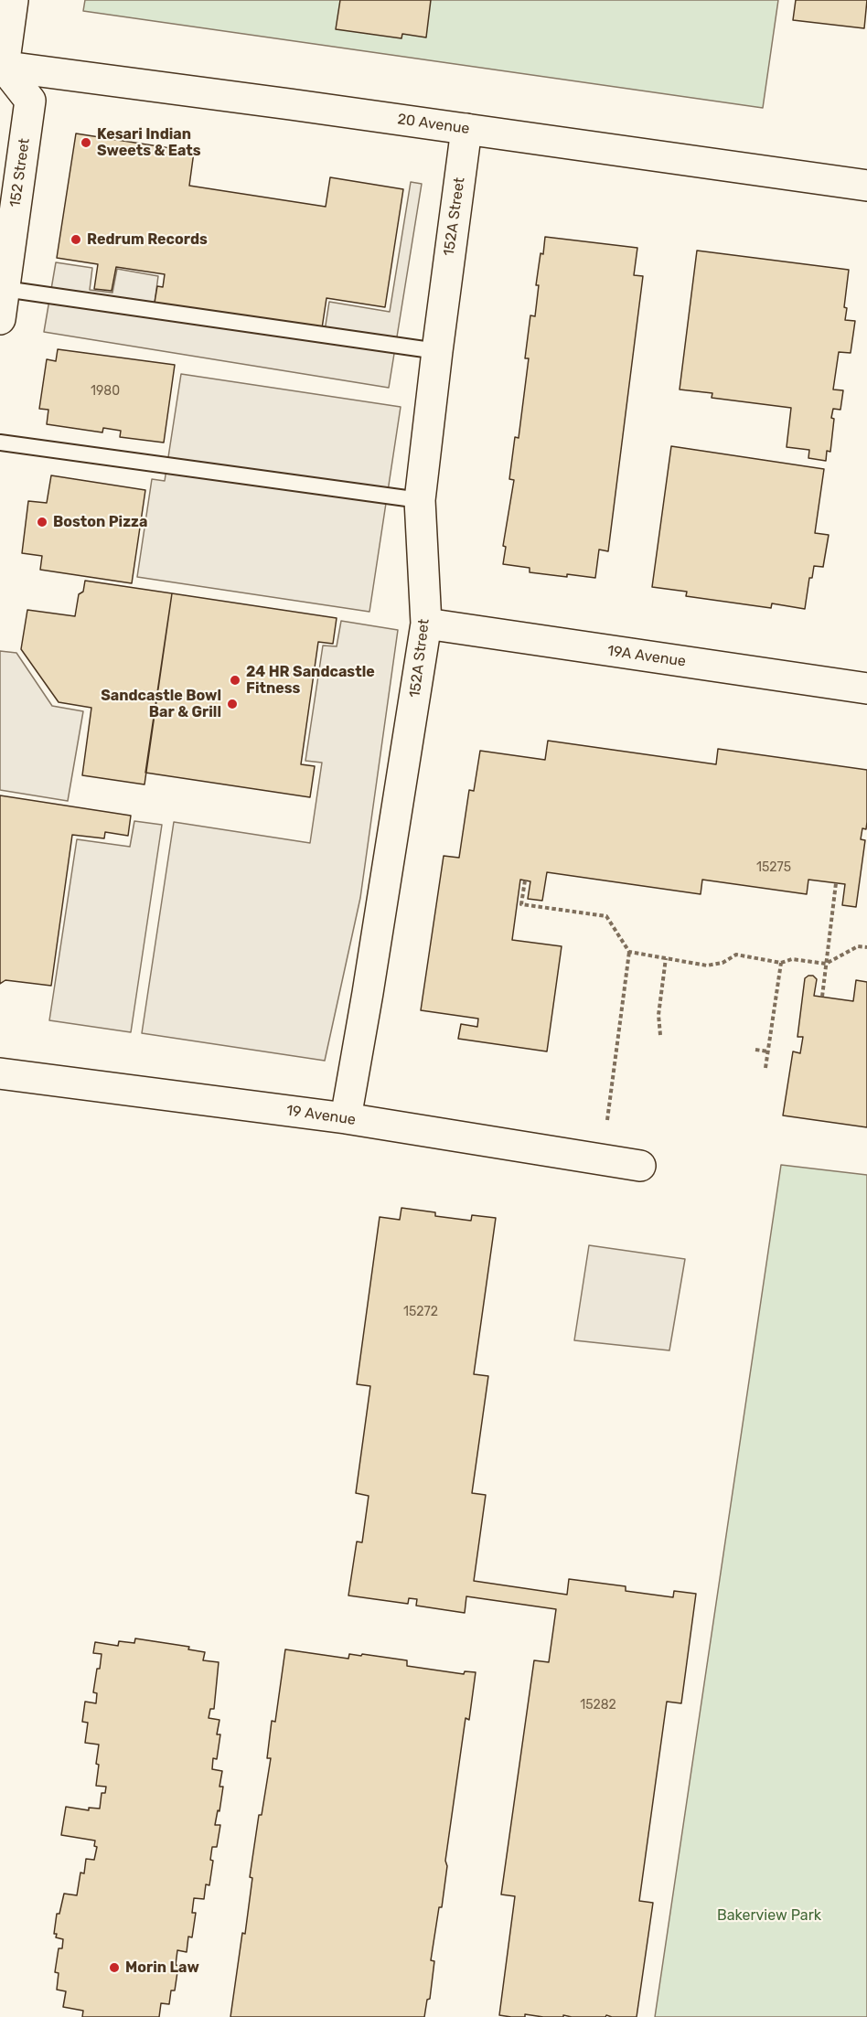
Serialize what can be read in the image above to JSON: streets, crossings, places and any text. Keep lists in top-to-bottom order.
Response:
{
  "streets": {
    "street": [
      "20 Avenue",
      "152 Street",
      "152A Street",
      "19A Avenue",
      "19 Avenue"
    ]
  },
  "crossings": [
    ["20 Avenue", "152 Street"],
    ["20 Avenue", "152A Street"],
    ["152A Street", "19A Avenue"],
    ["152A Street", "19 Avenue"]
  ],
  "parks": ["Bakerview Park"],
  "places": [
    "Kesari Indian Sweets & Eats",
    "Redrum Records",
    "Boston Pizza",
    "24 HR Sandcastle Fitness",
    "Sandcastle Bowl Bar & Grill",
    "Morin Law"
  ],
  "house_numbers": [
    "1980",
    "15275",
    "15272",
    "15282"
  ]
}
